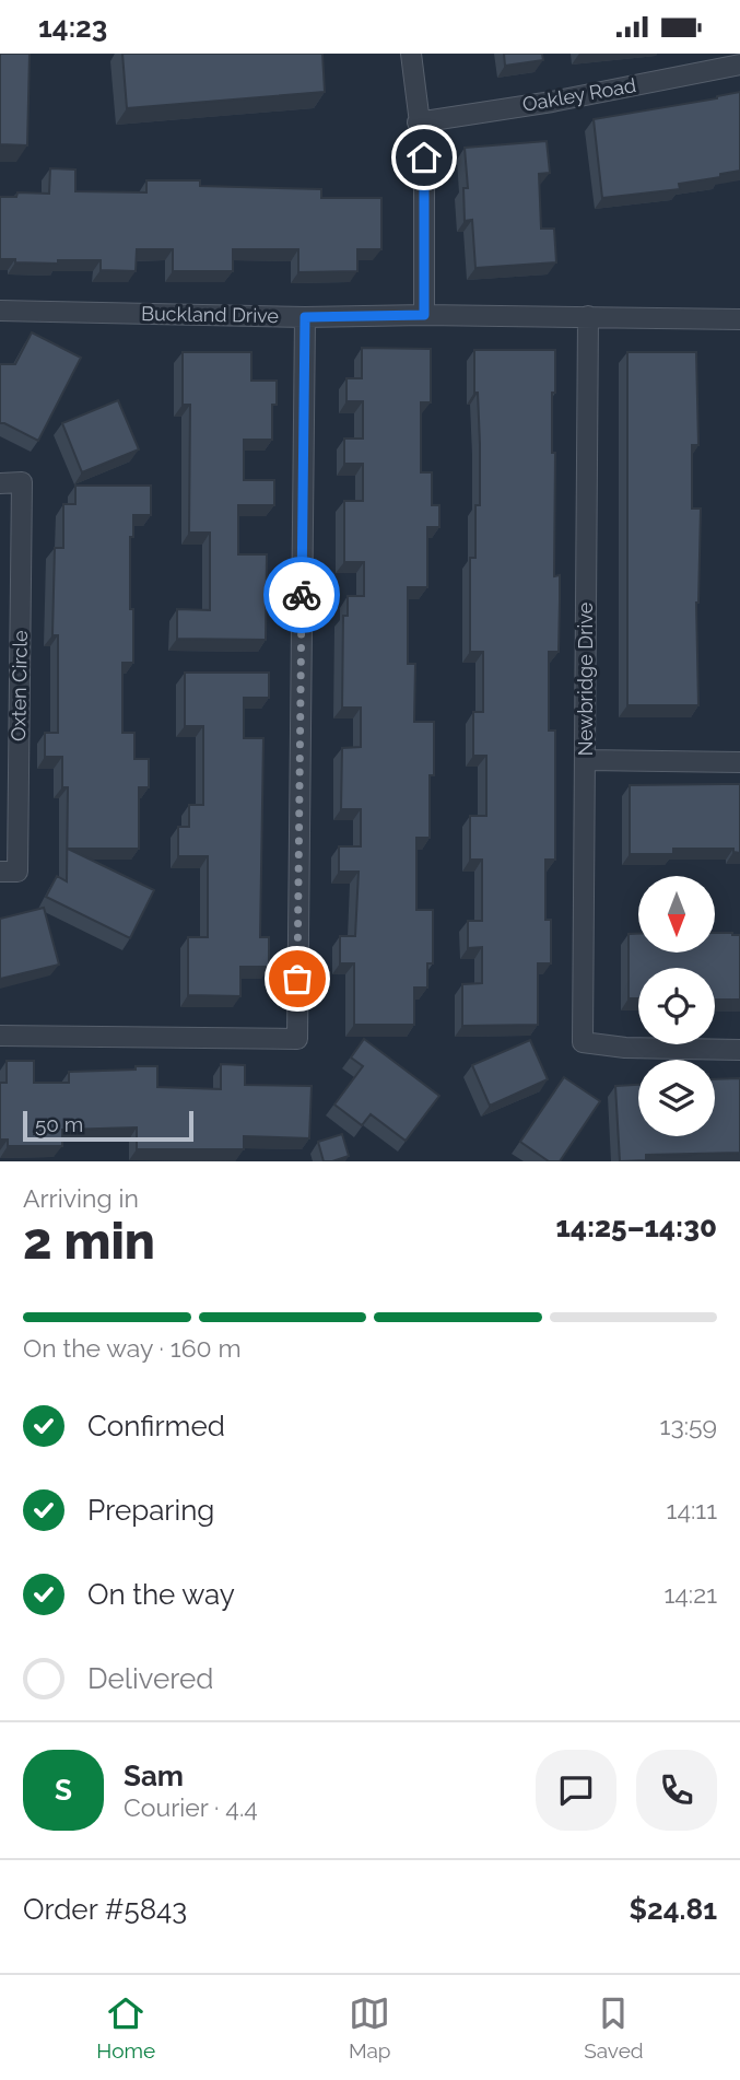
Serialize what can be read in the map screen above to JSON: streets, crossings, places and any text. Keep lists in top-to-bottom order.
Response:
{
  "streets": {
    "street": [
      "Oakley Road",
      "Buckland Drive",
      "Newbridge Drive",
      "Oxten Circle"
    ]
  },
  "crossings": [
    ["Buckland Drive", "Newbridge Drive"]
  ],
  "scale_bar": "50 m",
  "north": "bottom",
  "page": {
    "status": "14:23",
    "scale": "50 m",
    "heading": ["2 min", "Arriving in", "14:25–14:30"],
    "panel": [
      "Sam",
      "Courier · 4.4",
      "Order #5843",
      "$24.81"
    ],
    "bar": "On the way · 160 m",
    "list": [
      ["Confirmed", "13:59"],
      ["Preparing", "14:11"],
      ["On the way", "14:21"],
      "Delivered"
    ],
    "round": "S",
    "tabs": ["Home", "Map", "Saved"]
  }
}
